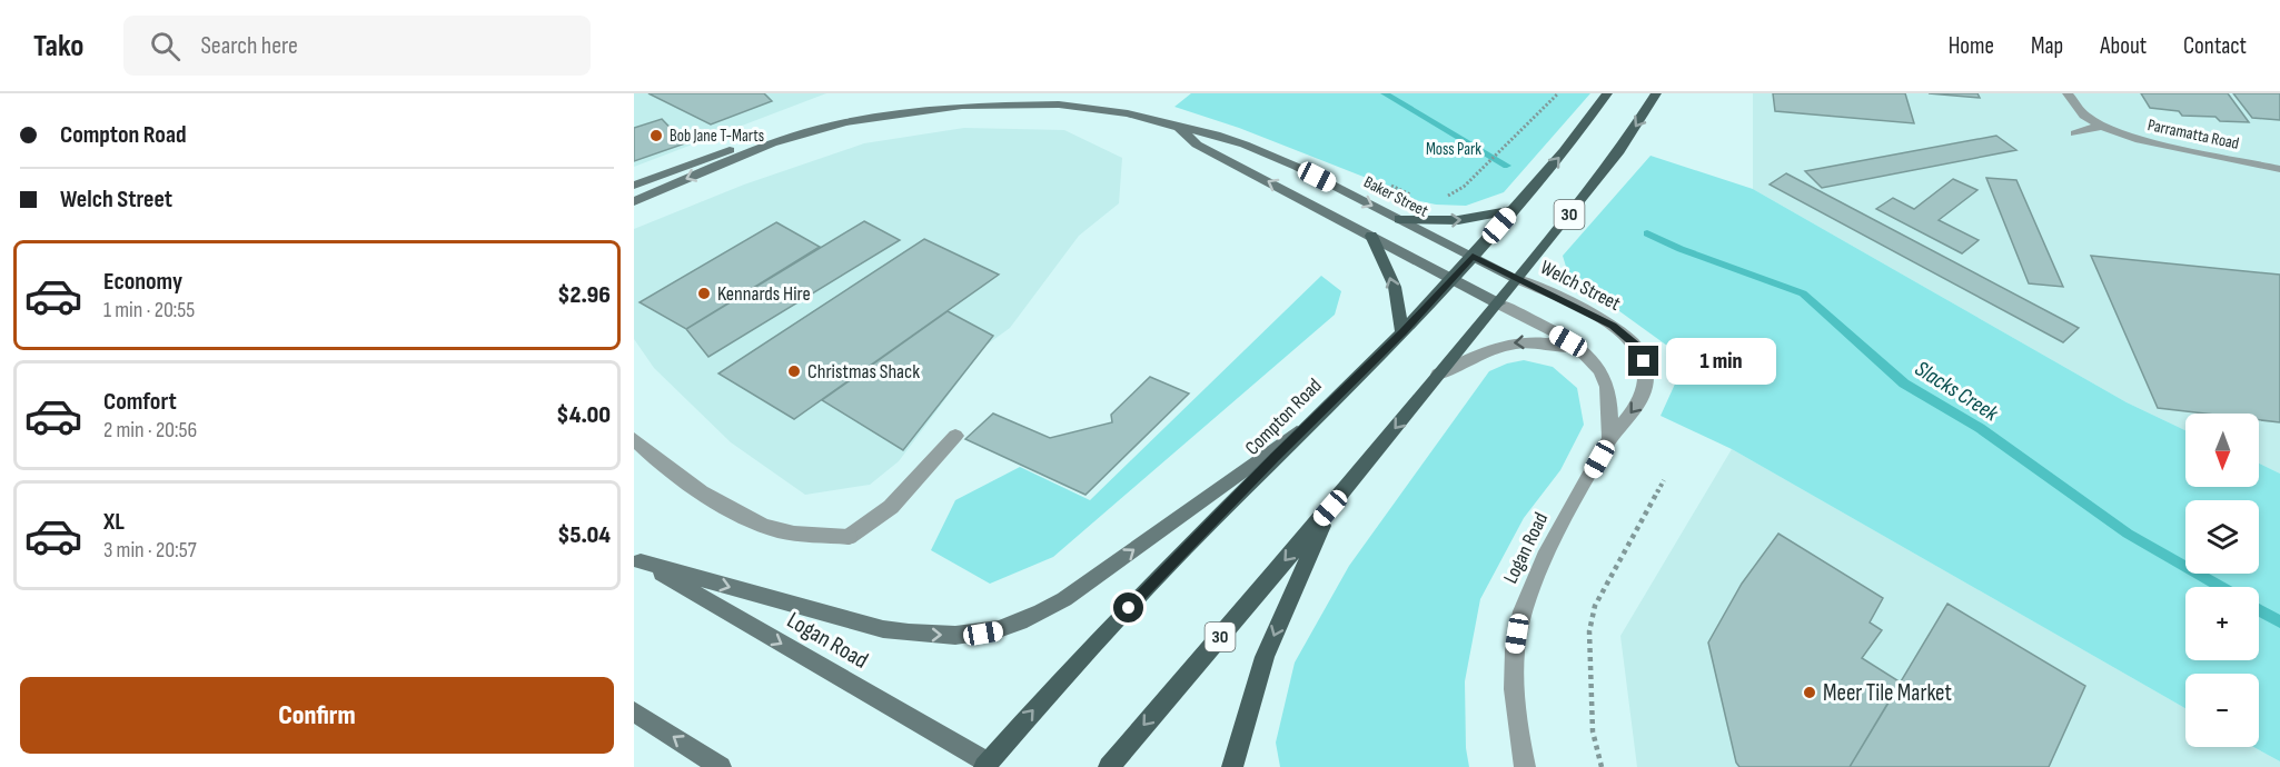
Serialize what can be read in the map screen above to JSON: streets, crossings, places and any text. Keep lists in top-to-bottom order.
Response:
{
  "streets": {
    "main road": ["30", "Compton Road"],
    "street": [
      "Parramatta Road",
      "Baker Street",
      "Welch Street",
      "Logan Road"
    ]
  },
  "crossings": [
    ["Baker Street", "30"],
    ["Baker Street", "Welch Street"],
    ["Baker Street", "Compton Road"],
    ["30", "Welch Street"],
    ["Welch Street", "Logan Road"],
    ["Compton Road", "Logan Road"]
  ],
  "one_way": ["Logan Road"],
  "water": ["Slacks Creek"],
  "parks": ["Moss Park"],
  "places": [
    "Bob Jane T-Marts",
    "Kennards Hire",
    "Christmas Shack",
    "Meer Tile Market"
  ],
  "north": "bottom",
  "page": {
    "header": "Tako",
    "search": "Search here",
    "nav": [
      "Home",
      "Map",
      "About",
      "Contact"
    ],
    "banner": ["Compton Road", "Welch Street"],
    "list": [
      {
        "name": "Economy",
        "note": "1 min · 20:55",
        "value": "$2.96"
      },
      {
        "name": "Comfort",
        "note": "2 min · 20:56",
        "value": "$4.00"
      },
      {
        "name": "XL",
        "note": "3 min · 20:57",
        "value": "$5.04"
      }
    ],
    "bubble": "1 min",
    "map_buttons": ["+", "−"],
    "buttons": "Confirm"
  }
}
